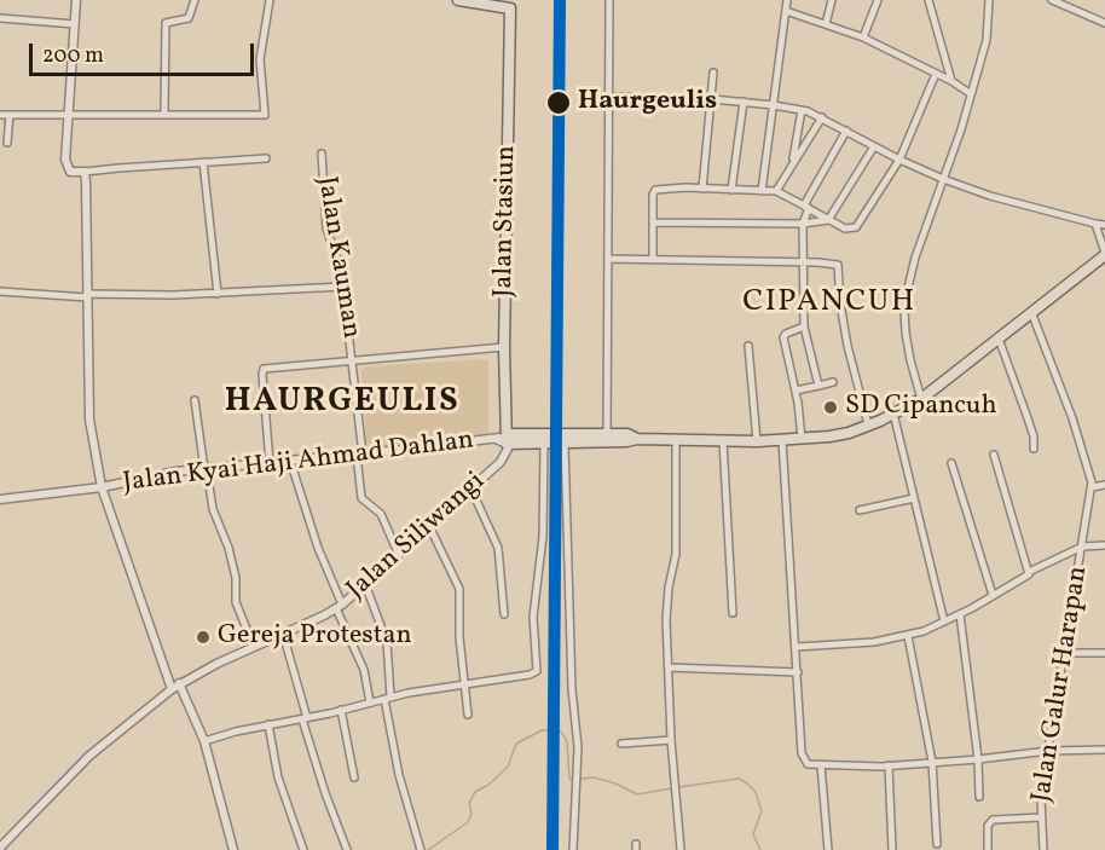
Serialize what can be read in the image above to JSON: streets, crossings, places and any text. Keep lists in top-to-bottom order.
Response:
{
  "streets": {
    "main road": ["Jalan Stasiun"],
    "street": [
      "Jalan Kauman",
      "Jalan Kyai Haji Ahmad Dahlan",
      "Jalan Siliwangi",
      "Jalan Galur Harapan"
    ]
  },
  "crossings": [
    ["Jalan Stasiun", "Jalan Kyai Haji Ahmad Dahlan"],
    ["Jalan Stasiun", "Jalan Siliwangi"],
    ["Jalan Kauman", "Jalan Kyai Haji Ahmad Dahlan"],
    ["Jalan Kauman", "Jalan Siliwangi"],
    ["Jalan Kyai Haji Ahmad Dahlan", "Jalan Siliwangi"]
  ],
  "districts": ["CIPANCUH", "HAURGEULIS"],
  "places": ["Haurgeulis", "SD Cipancuh", "Gereja Protestan"],
  "scale_bar": "200 m"
}
